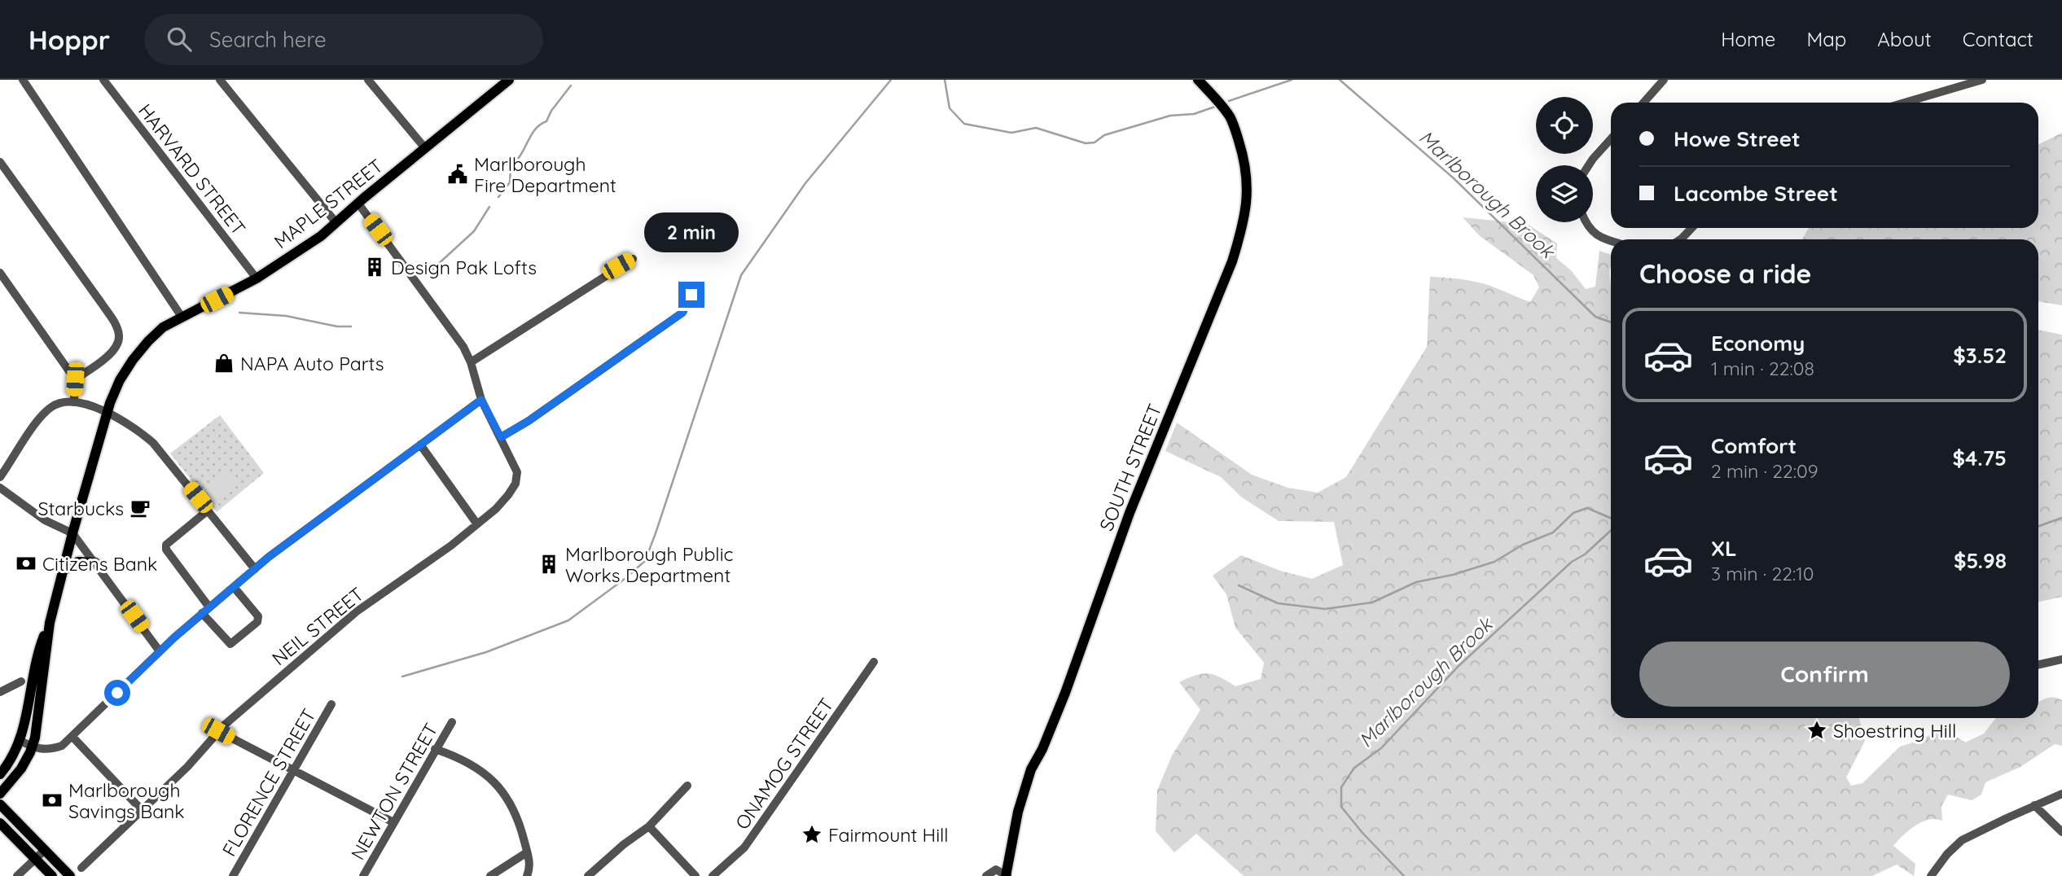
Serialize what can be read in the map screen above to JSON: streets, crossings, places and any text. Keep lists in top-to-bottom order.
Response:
{
  "streets": {
    "main road": ["MAPLE STREET", "SOUTH STREET"],
    "street": [
      "HARVARD STREET",
      "NEIL STREET",
      "ONAMOG STREET",
      "FLORENCE STREET",
      "NEWTON STREET"
    ]
  },
  "crossings": [
    ["HARVARD STREET", "MAPLE STREET"],
    ["MAPLE STREET", "NEIL STREET"]
  ],
  "water": ["Marlborough Brook"],
  "places": {
    "public building": ["Marlborough Fire Department"],
    "building": ["Design Pak Lofts", "Marlborough Public Works Department"],
    "shop": ["NAPA Auto Parts"],
    "cafe": ["Starbucks"],
    "bank": ["Citizens Bank", "Marlborough Savings Bank"],
    "place": ["Shoestring Hill", "Fairmount Hill"]
  },
  "page": {
    "header": "Hoppr",
    "search": "Search here",
    "nav": [
      "Home",
      "Map",
      "About",
      "Contact"
    ],
    "banner": ["Howe Street", "Lacombe Street"],
    "bubble": "2 min",
    "heading": "Choose a ride",
    "list": [
      {
        "name": "Economy",
        "note": "1 min · 22:08",
        "value": "$3.52"
      },
      {
        "name": "Comfort",
        "note": "2 min · 22:09",
        "value": "$4.75"
      },
      {
        "name": "XL",
        "note": "3 min · 22:10",
        "value": "$5.98"
      }
    ],
    "buttons": "Confirm"
  }
}
